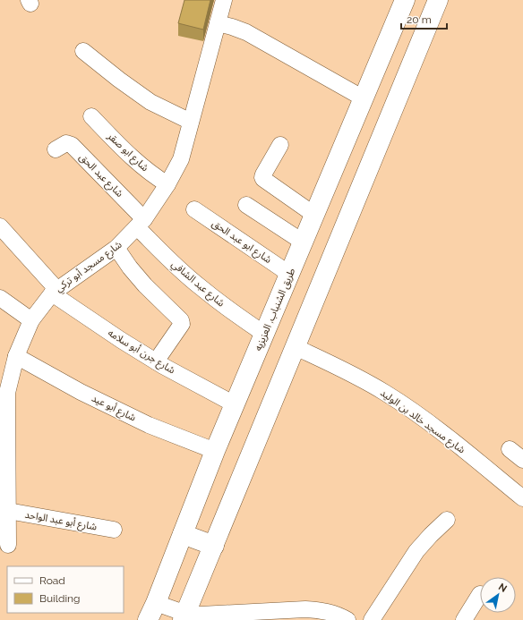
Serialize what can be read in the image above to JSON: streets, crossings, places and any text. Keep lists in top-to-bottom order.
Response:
{
  "streets": {
    "street": [
      "شارع ابو صقر",
      "شارع عبد الحق",
      "شارع ابو عبد الحق",
      "شارع مسجد أبو تركي",
      "شارع عبد الشافي",
      "طريق الشنباب, العزيزيه",
      "شارع جرن أبو سلامه",
      "شارع أبو عيد",
      "شارع مسجد خالد بن الوليد",
      "شارع أبو عبد الواحد"
    ]
  },
  "crossings": [
    ["شارع ابو صقر", "شارع مسجد أبو تركي"],
    ["شارع عبد الحق", "شارع مسجد أبو تركي"],
    ["شارع عبد الحق", "شارع عبد الشافي"],
    ["شارع ابو عبد الحق", "طريق الشنباب, العزيزيه"],
    ["شارع مسجد أبو تركي", "شارع عبد الشافي"],
    ["شارع مسجد أبو تركي", "شارع جرن أبو سلامه"],
    ["شارع مسجد أبو تركي", "شارع أبو عيد"],
    ["شارع مسجد أبو تركي", "شارع أبو عبد الواحد"],
    ["شارع عبد الشافي", "طريق الشنباب, العزيزيه"],
    ["طريق الشنباب, العزيزيه", "شارع جرن أبو سلامه"],
    ["طريق الشنباب, العزيزيه", "شارع أبو عيد"]
  ],
  "legend": ["Road", "Building"],
  "scale_bar": "20 m",
  "north": "top right"
}
